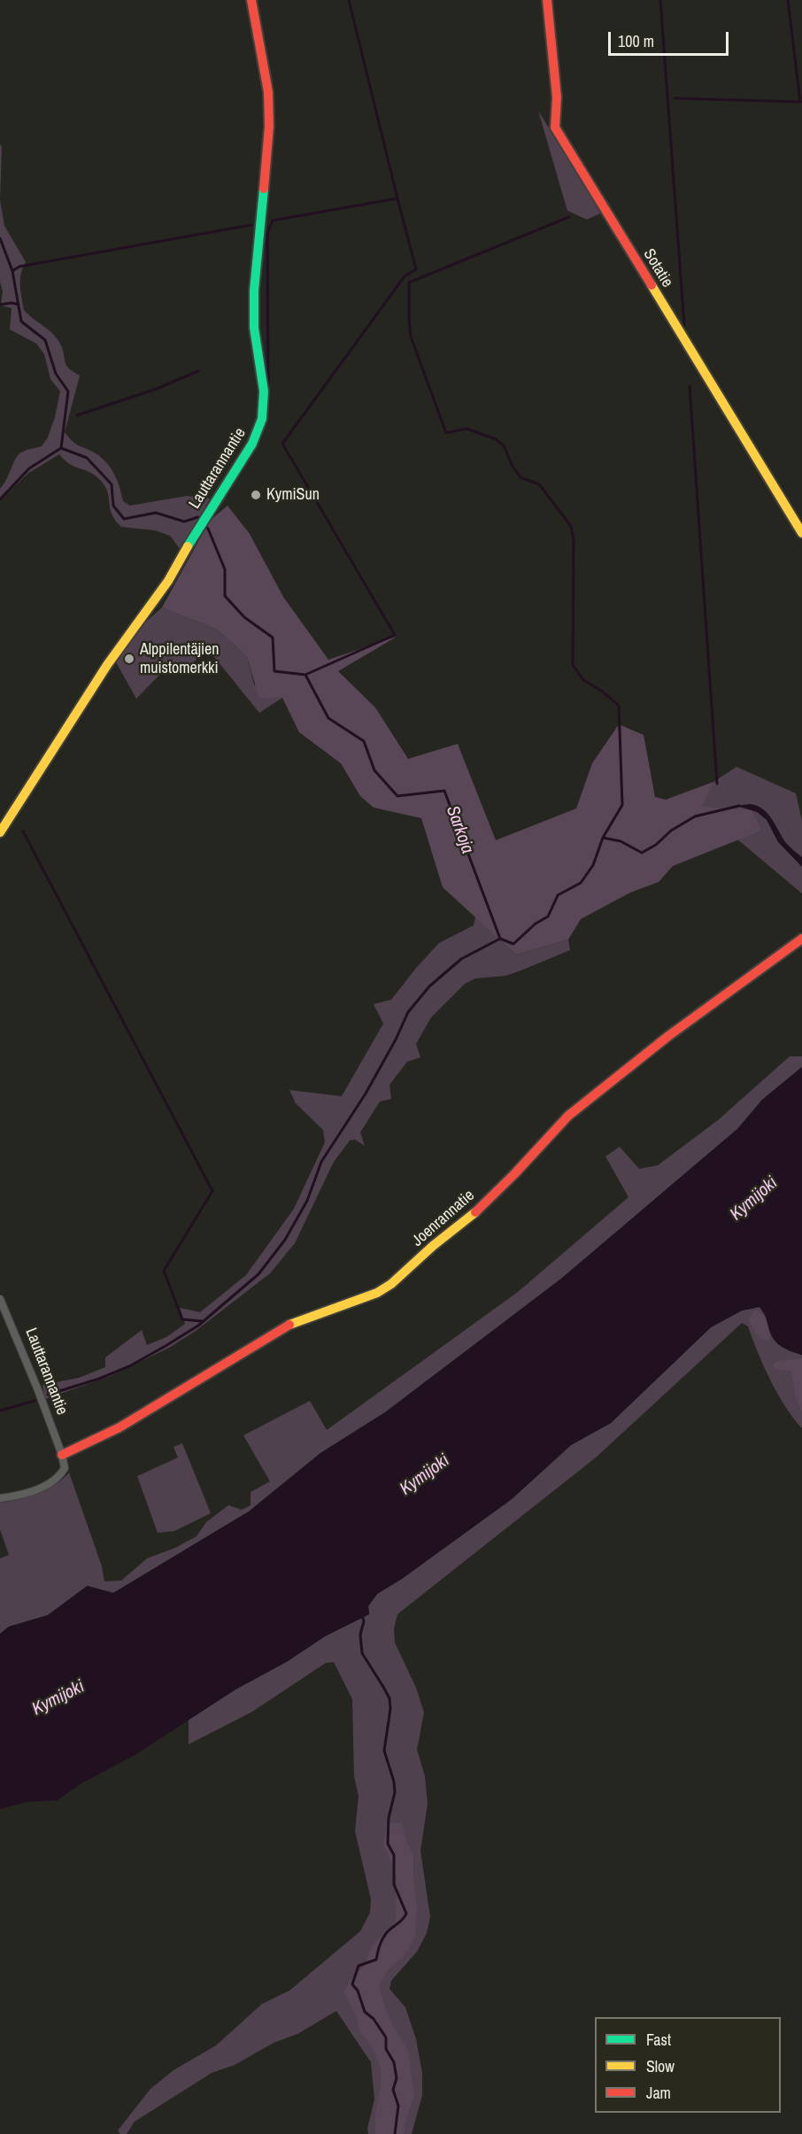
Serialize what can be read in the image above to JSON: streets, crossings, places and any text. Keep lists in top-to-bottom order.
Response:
{
  "streets": {
    "street": ["Sotatie", "Lauttarannantie", "Joenrannatie"]
  },
  "crossings": [
    ["Lauttarannantie", "Joenrannatie"]
  ],
  "water": ["Sarkoja", "Kymijoki"],
  "places": ["KymiSun", "Alppilentäjien muistomerkki"],
  "legend": ["Fast", "Slow", "Jam"],
  "scale_bar": "100 m"
}
